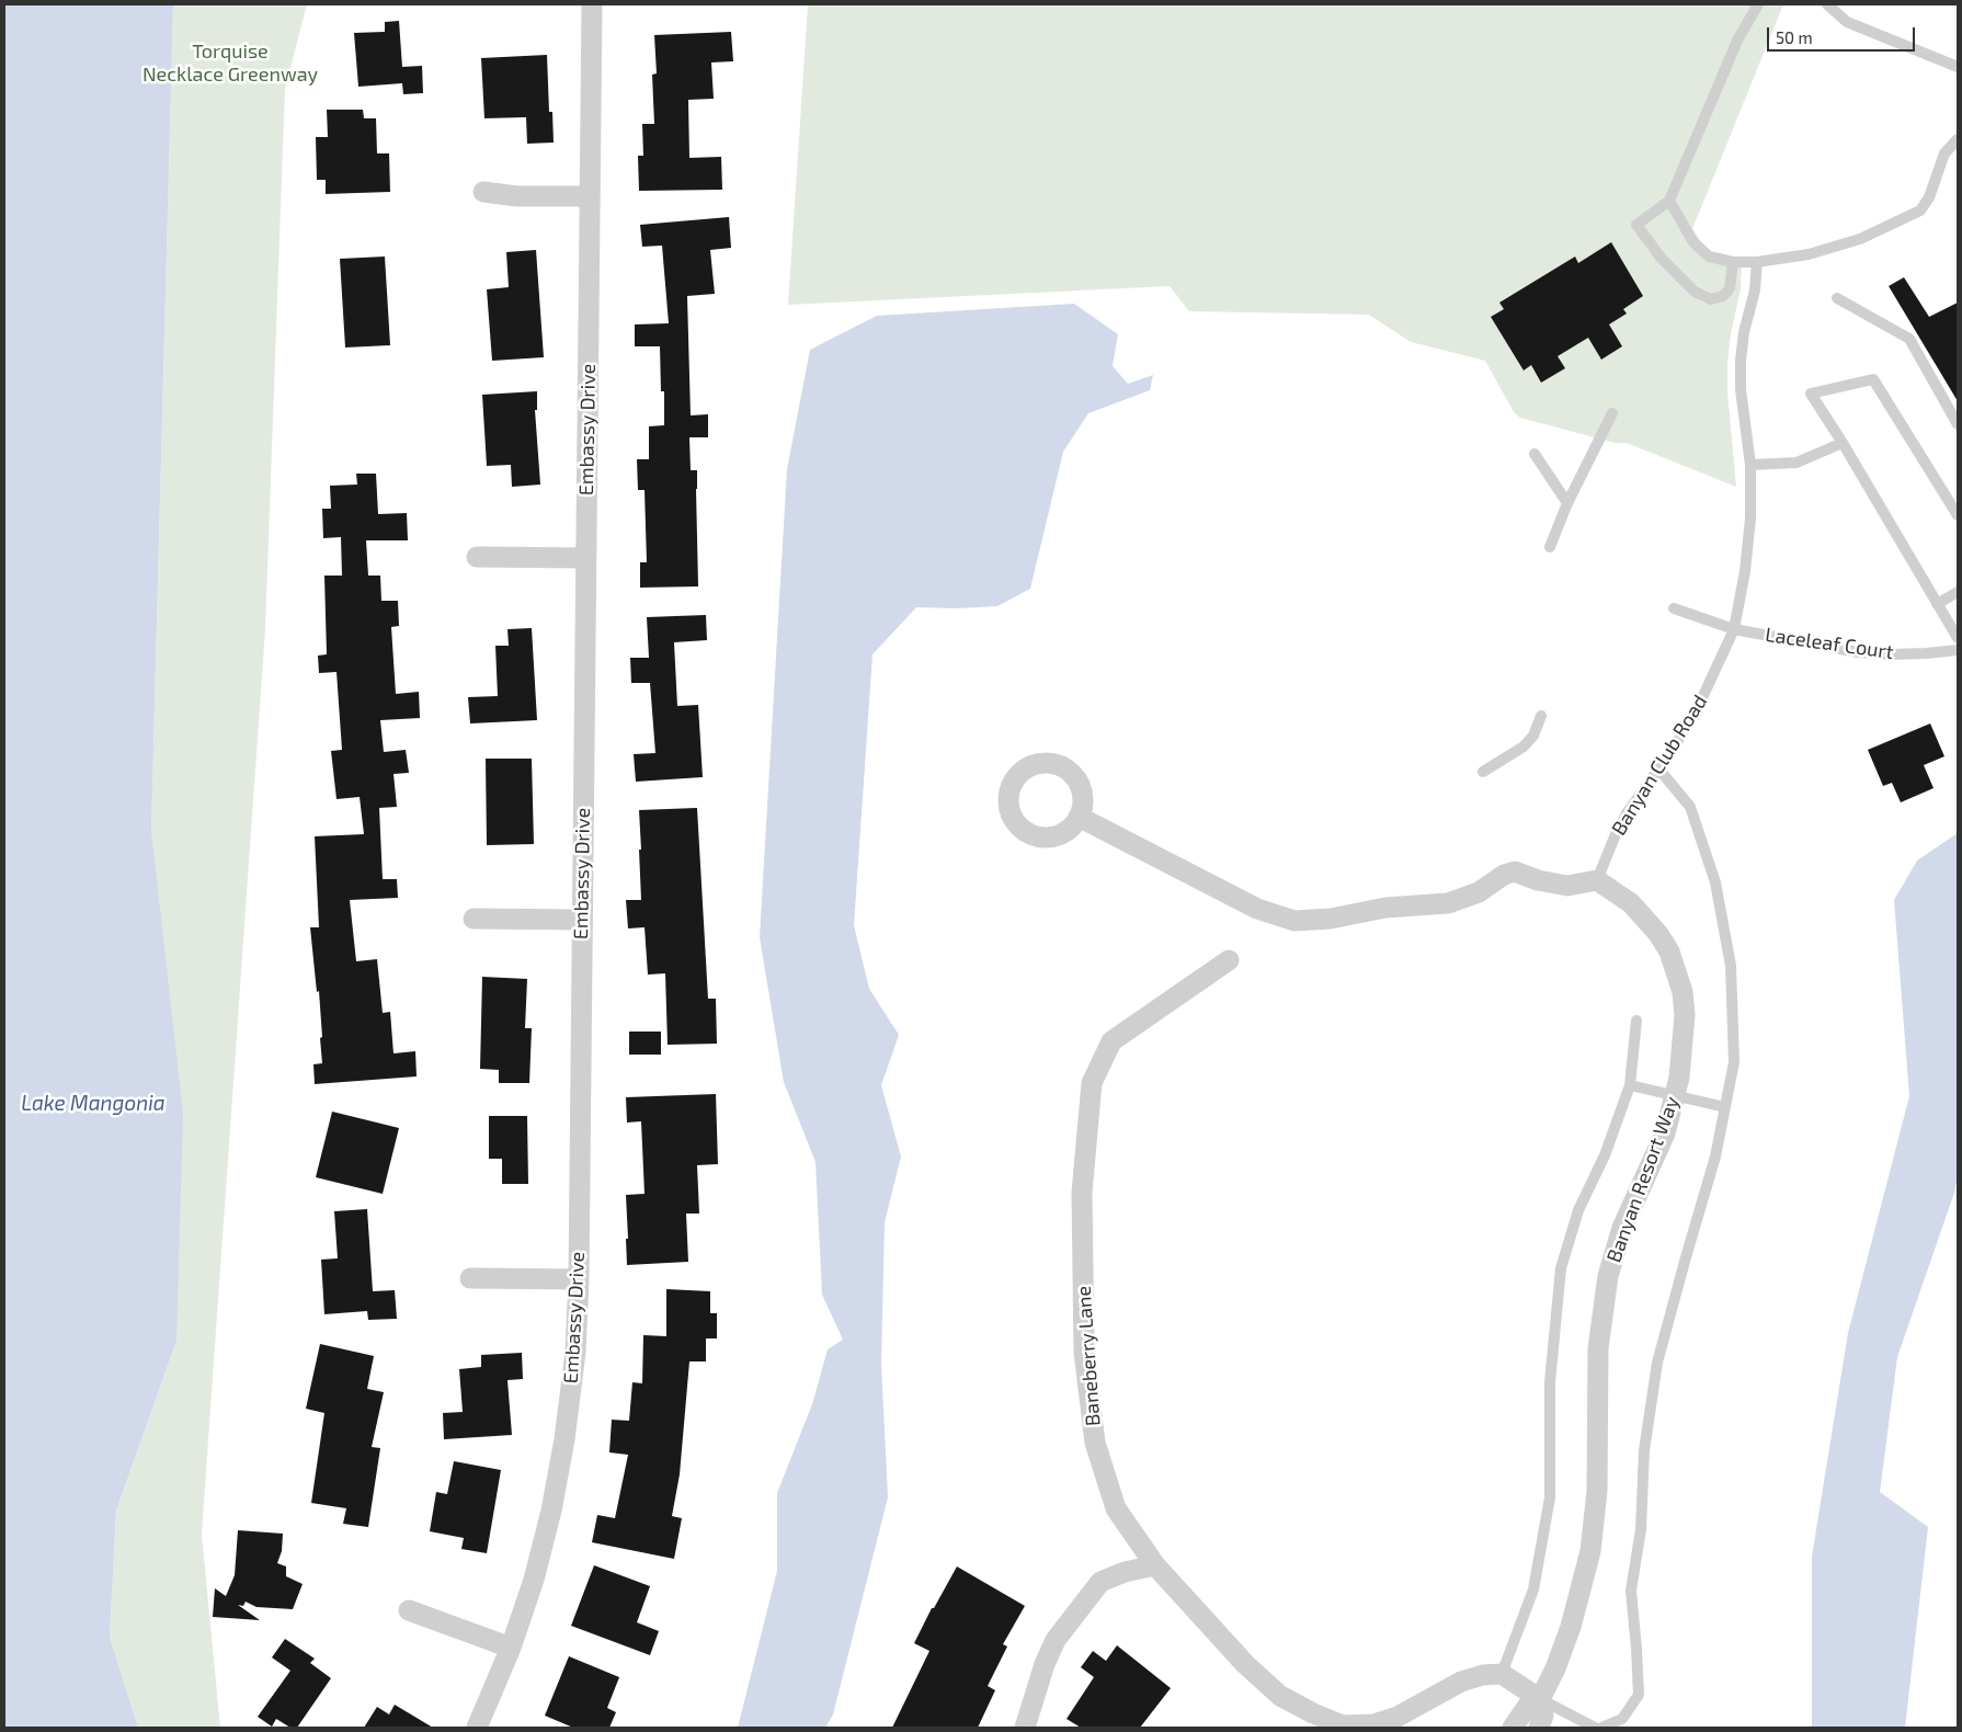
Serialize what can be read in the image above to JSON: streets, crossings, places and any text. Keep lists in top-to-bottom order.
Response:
{
  "streets": {
    "street": ["Embassy Drive", "Banyan Resort Way", "Baneberry Lane"],
    "lane": ["Laceleaf Court", "Banyan Club Road"]
  },
  "crossings": [
    ["Laceleaf Court", "Banyan Club Road"],
    ["Banyan Club Road", "Banyan Resort Way"]
  ],
  "water": ["Lake Mangonia"],
  "parks": ["Torquise Necklace Greenway"],
  "scale_bar": "50 m"
}
